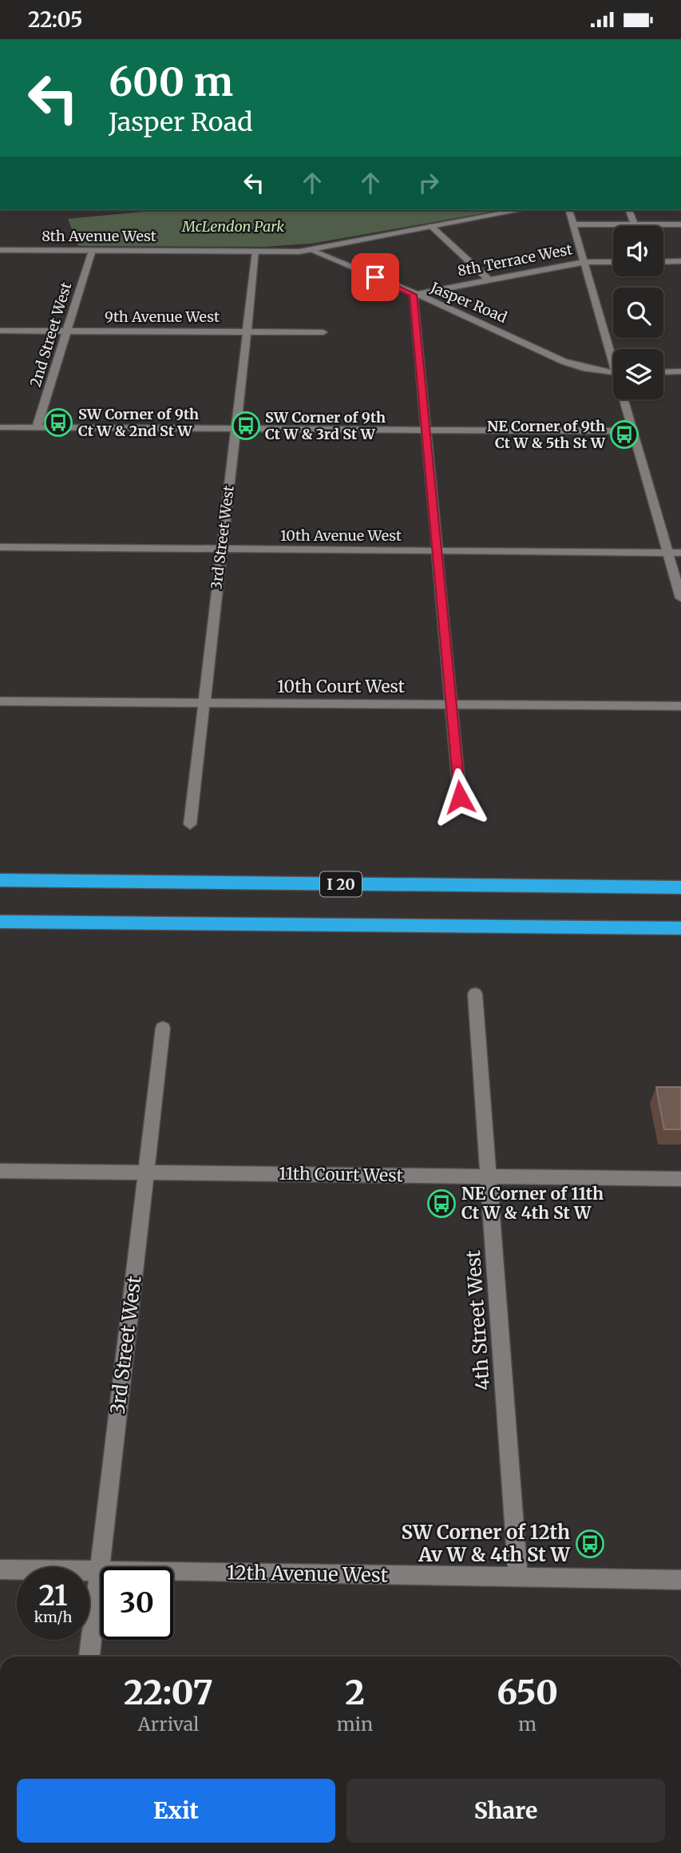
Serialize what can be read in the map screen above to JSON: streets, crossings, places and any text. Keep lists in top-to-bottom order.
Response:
{
  "streets": {
    "highway": ["I 20"],
    "main road": ["8th Avenue West"],
    "street": [
      "8th Terrace West",
      "Jasper Road",
      "9th Avenue West",
      "2nd Street West",
      "10th Avenue West",
      "3rd Street West",
      "10th Court West",
      "11th Court West",
      "4th Street West",
      "12th Avenue West"
    ]
  },
  "crossings": [
    ["8th Avenue West", "Jasper Road"],
    ["8th Avenue West", "2nd Street West"],
    ["8th Avenue West", "3rd Street West"],
    ["8th Terrace West", "Jasper Road"],
    ["9th Avenue West", "2nd Street West"],
    ["9th Avenue West", "3rd Street West"],
    ["10th Avenue West", "3rd Street West"],
    ["3rd Street West", "10th Court West"],
    ["3rd Street West", "11th Court West"],
    ["3rd Street West", "12th Avenue West"],
    ["11th Court West", "4th Street West"],
    ["4th Street West", "12th Avenue West"]
  ],
  "parks": ["McLendon Park"],
  "places": {
    "bus stop": [
      "SW Corner of 9th Ct W & 2nd St W",
      "SW Corner of 9th Ct W & 3rd St W",
      "NE Corner of 9th Ct W & 5th St W",
      "NE Corner of 11th Ct W & 4th St W",
      "SW Corner of 12th Av W & 4th St W"
    ]
  },
  "page": {
    "status": "22:05",
    "turn": ["600 m", "Jasper Road"],
    "speed": "21 km/h",
    "limit": "30",
    "eta": [
      "22:07",
      "Arrival",
      "2",
      "min",
      "650",
      "m"
    ],
    "buttons": ["Exit", "Share"]
  }
}
